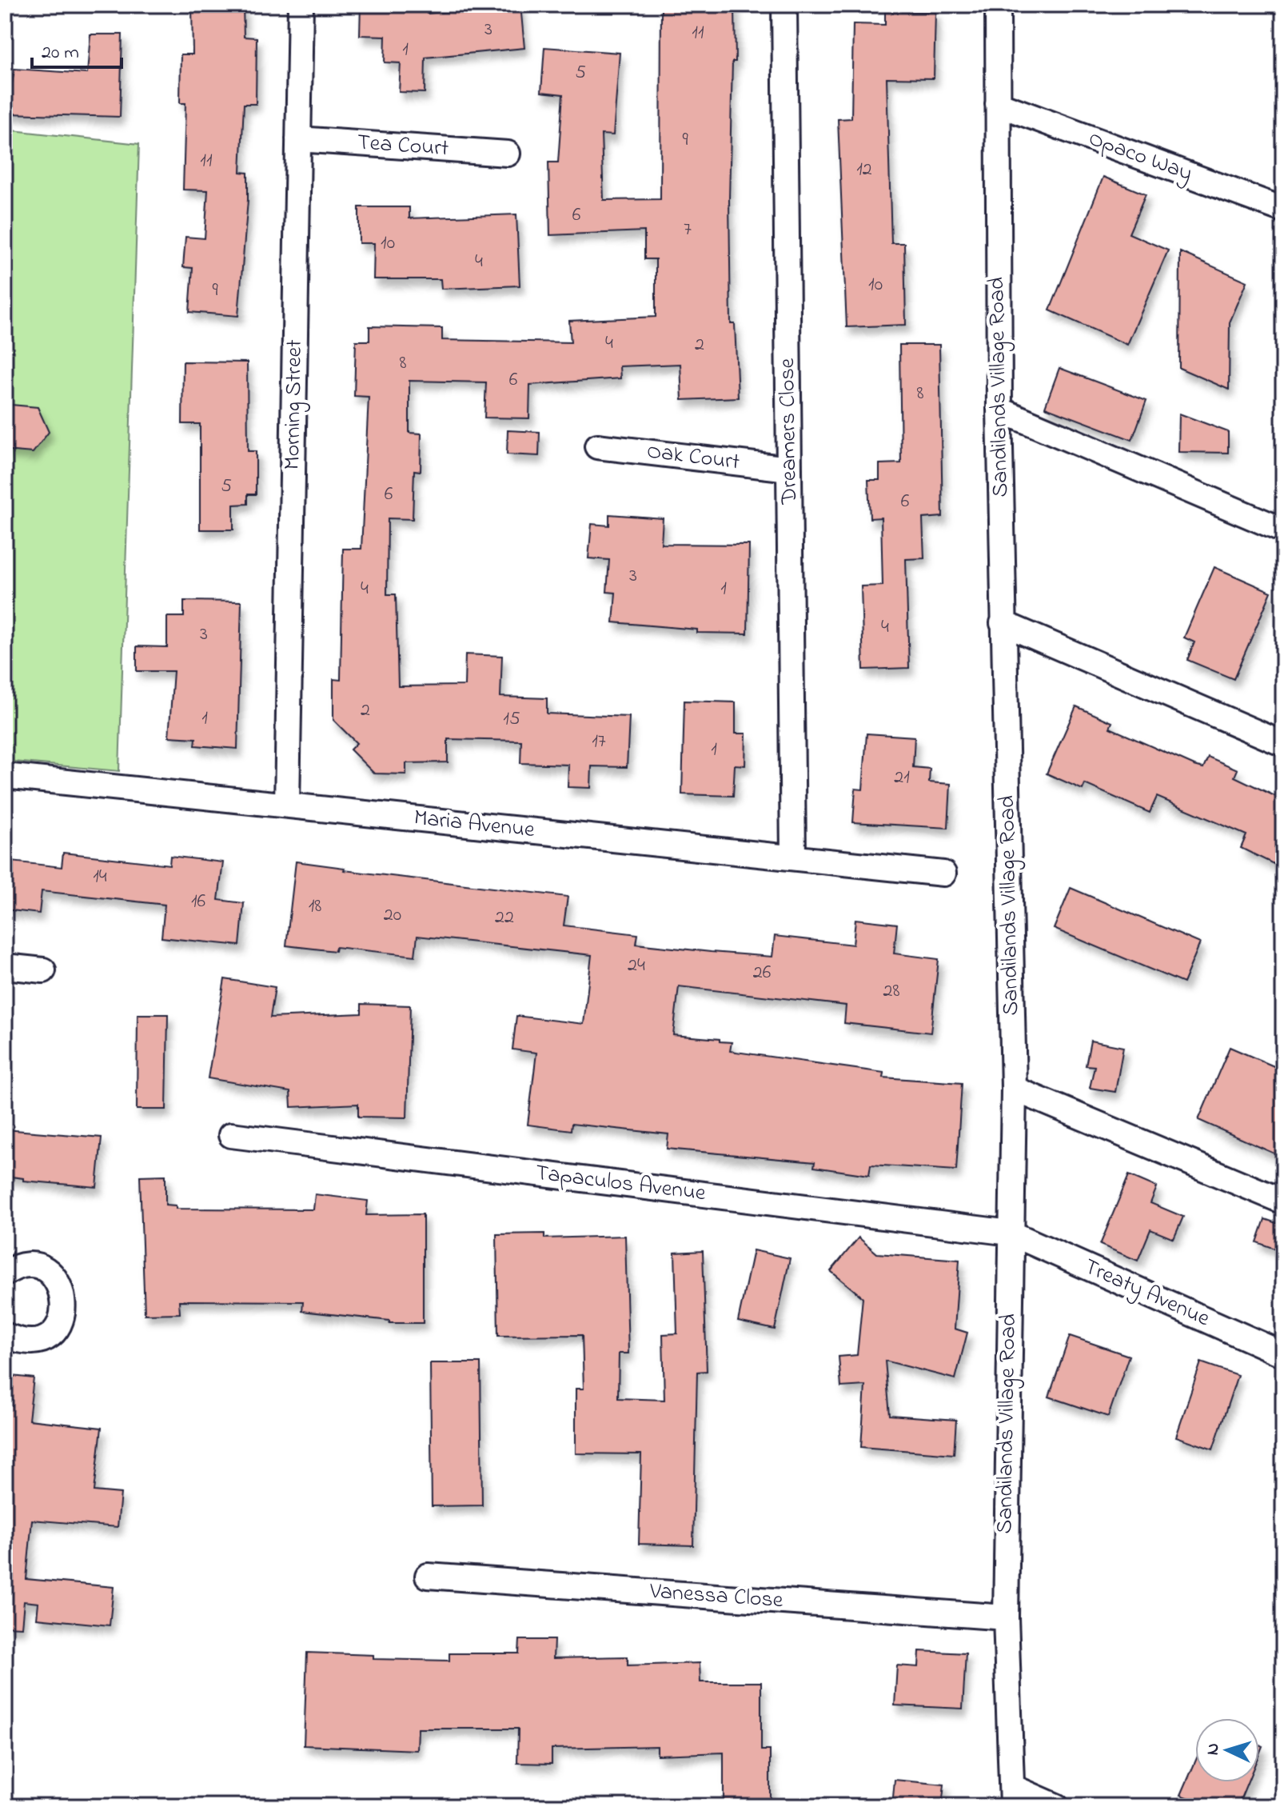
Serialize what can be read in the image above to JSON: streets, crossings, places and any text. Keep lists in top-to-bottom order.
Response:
{
  "streets": {
    "street": [
      "Tea Court",
      "Opaco Way",
      "Sandilands Village Road",
      "Morning Street",
      "Dreamers Close",
      "Oak Court",
      "Maria Avenue",
      "Tapaculos Avenue",
      "Treaty Avenue",
      "Vanessa Close"
    ]
  },
  "crossings": [
    ["Tea Court", "Morning Street"],
    ["Opaco Way", "Sandilands Village Road"],
    ["Sandilands Village Road", "Tapaculos Avenue"],
    ["Sandilands Village Road", "Treaty Avenue"],
    ["Sandilands Village Road", "Vanessa Close"],
    ["Morning Street", "Maria Avenue"],
    ["Dreamers Close", "Oak Court"],
    ["Dreamers Close", "Maria Avenue"],
    ["Tapaculos Avenue", "Treaty Avenue"]
  ],
  "house_numbers": [
    "3",
    "11",
    "1",
    "5",
    "9",
    "11",
    "12",
    "6",
    "7",
    "10",
    "4",
    "10",
    "9",
    "4",
    "2",
    "8",
    "6",
    "8",
    "5",
    "6",
    "6",
    "3",
    "4",
    "1",
    "4",
    "3",
    "2",
    "1",
    "15",
    "17",
    "1",
    "21",
    "14",
    "16",
    "18",
    "20",
    "22",
    "24",
    "26",
    "28"
  ],
  "scale_bar": "20 m",
  "north": "left"
}
